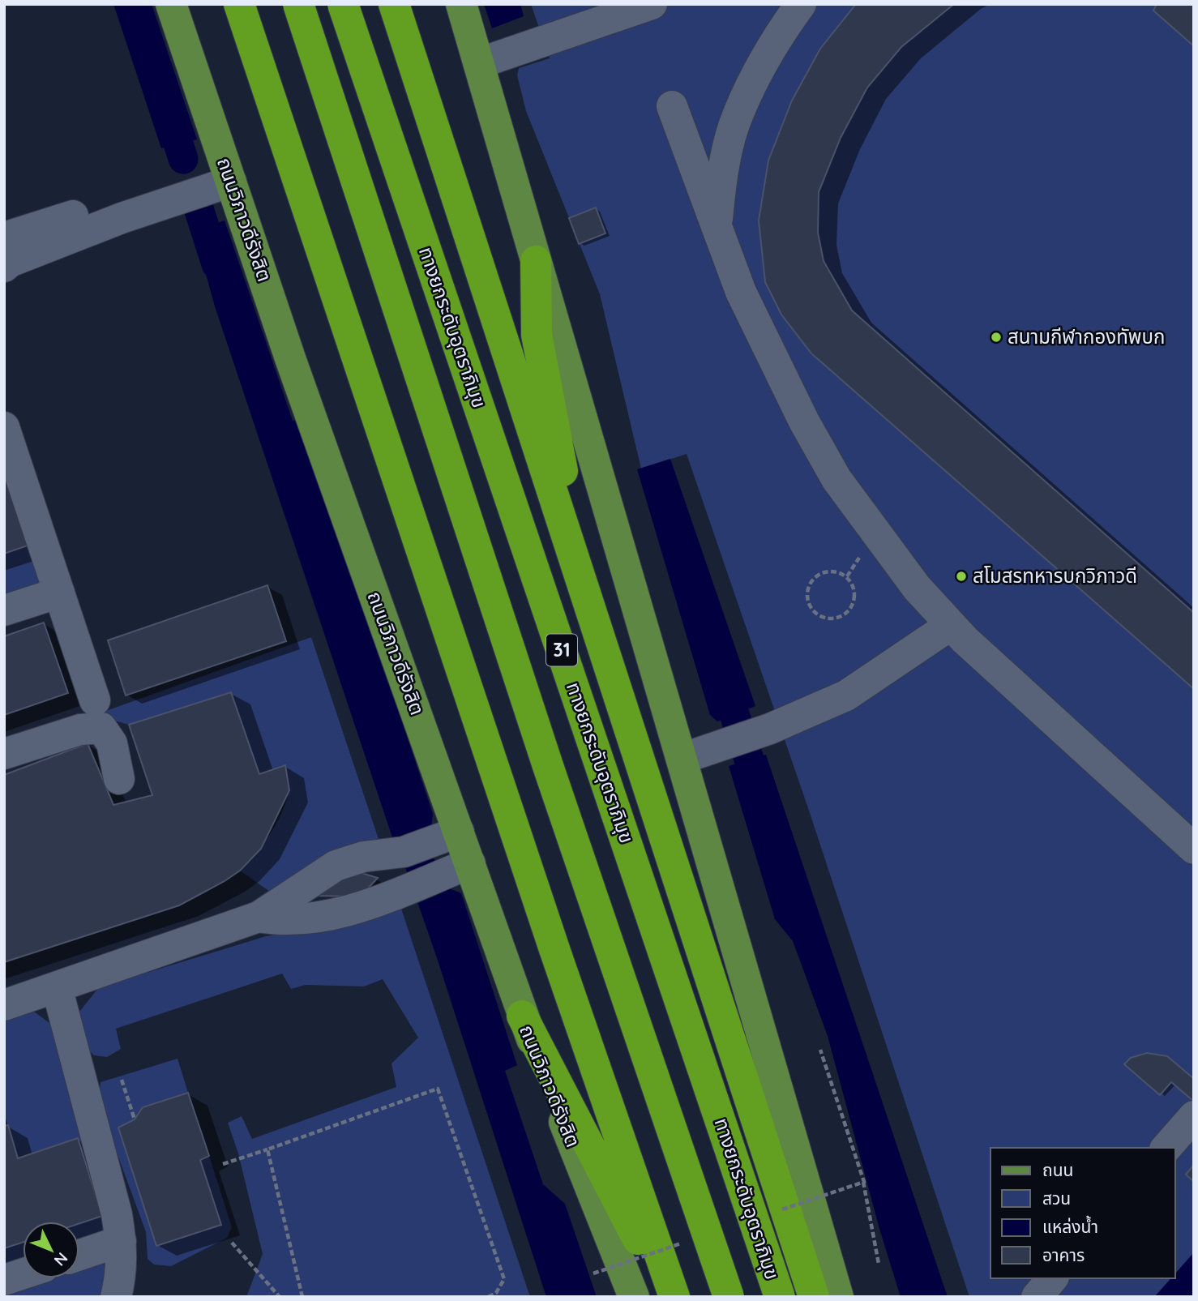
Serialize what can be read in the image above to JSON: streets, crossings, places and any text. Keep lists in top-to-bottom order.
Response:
{
  "streets": {
    "highway": ["ทางยกระดับอุตราภิมุข", "31"],
    "main road": ["ถนนวิภาวดีรังสิต"]
  },
  "places": ["สนามกีฬากองทัพบก", "สโมสรทหารบกวิภาวดี"],
  "legend": [
    "ถนน",
    "สวน",
    "แหล่งน้ำ",
    "อาคาร"
  ],
  "north": "bottom right"
}
